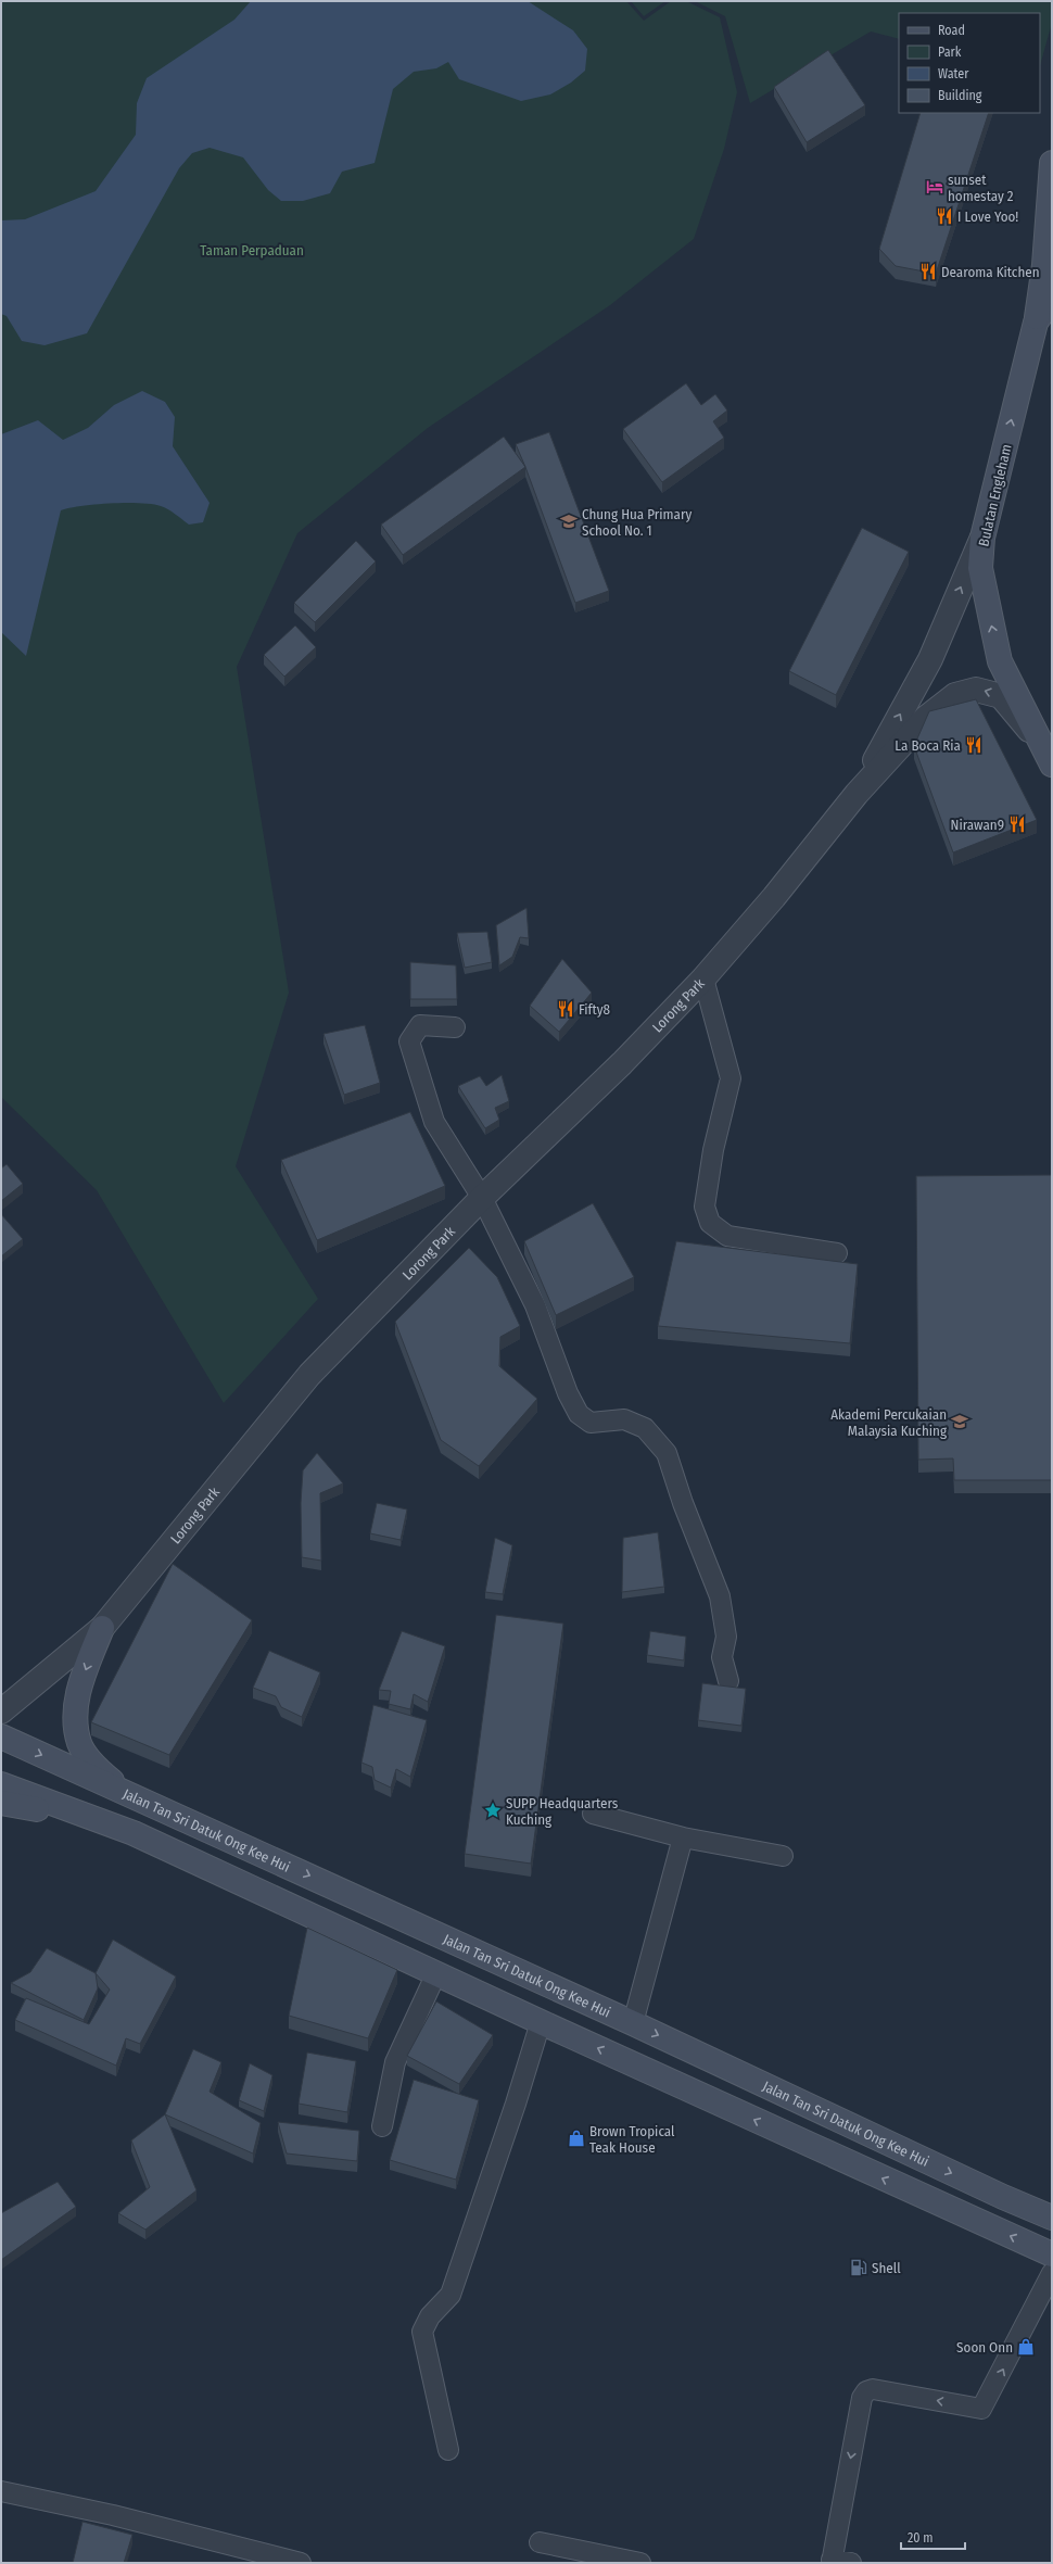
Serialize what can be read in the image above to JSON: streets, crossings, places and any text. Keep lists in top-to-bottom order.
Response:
{
  "streets": {
    "main road": ["Bulatan Engleham", "Jalan Tan Sri Datuk Ong Kee Hui"],
    "street": ["Lorong Park"]
  },
  "one_way": ["Bulatan Engleham"],
  "parks": ["Taman Perpaduan"],
  "places": {
    "hotel": ["sunset homestay 2"],
    "restaurant": [
      "I Love Yoo!",
      "Dearoma Kitchen",
      "La Boca Ria",
      "Nirawan9",
      "Fifty8"
    ],
    "school or university": ["Chung Hua Primary School No. 1", "Akademi Percukaian Malaysia Kuching"],
    "place": ["SUPP Headquarters Kuching"],
    "shop": ["Brown Tropical Teak House", "Soon Onn"],
    "fuel station": ["Shell"]
  },
  "legend": [
    "Road",
    "Park",
    "Water",
    "Building"
  ],
  "scale_bar": "20 m"
}
